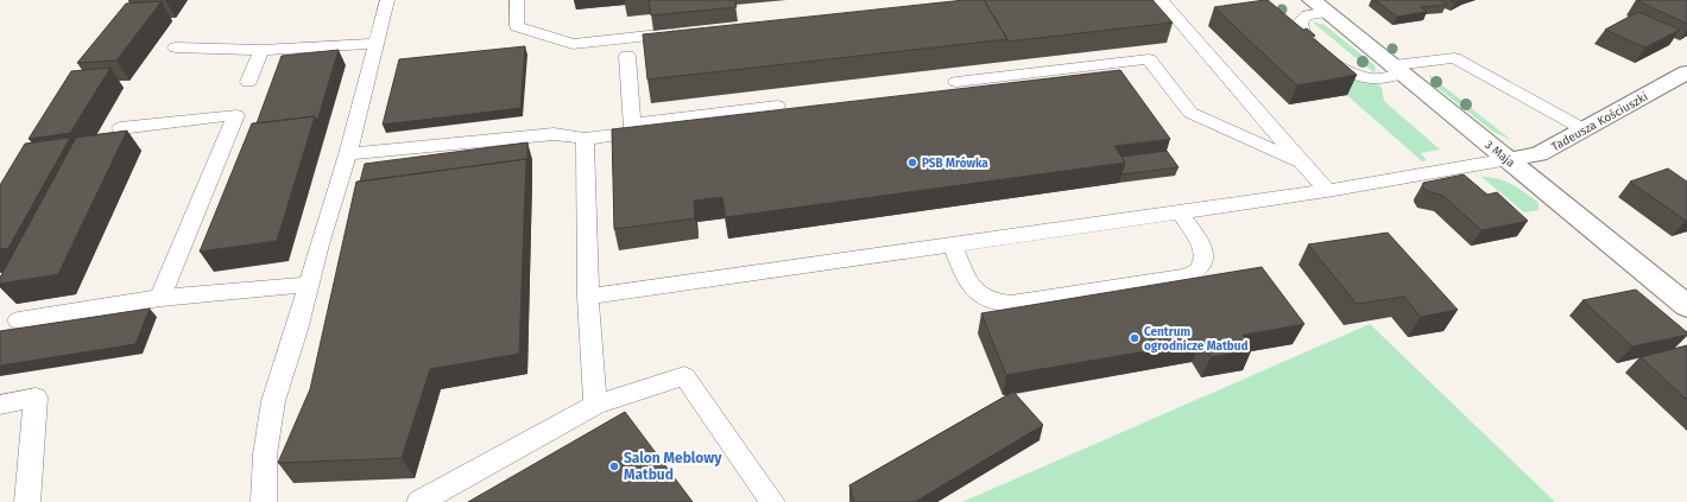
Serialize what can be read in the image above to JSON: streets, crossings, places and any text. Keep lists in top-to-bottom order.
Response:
{
  "streets": {
    "street": ["Tadeusza Kościuszki", "3 Maja"]
  },
  "crossings": [
    ["Tadeusza Kościuszki", "3 Maja"]
  ],
  "places": ["PSB Mrówka", "Centrum ogrodnicze Matbud", "Salon Meblowy Matbud"]
}
